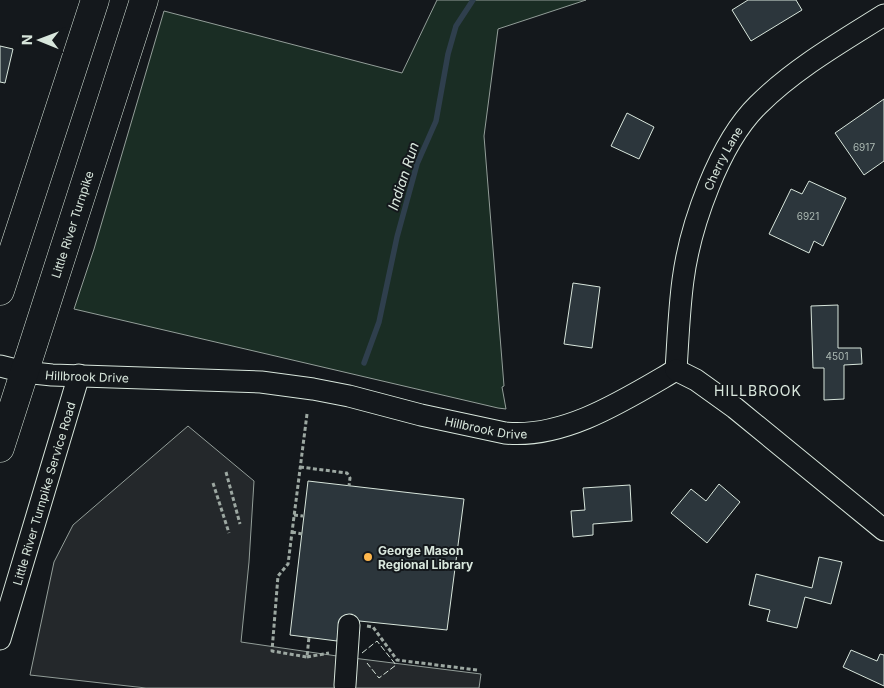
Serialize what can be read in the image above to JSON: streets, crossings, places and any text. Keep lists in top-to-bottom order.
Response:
{
  "streets": {
    "main road": ["Little River Turnpike"],
    "street": ["Cherry Lane", "Hillbrook Drive", "Little River Turnpike Service Road"]
  },
  "crossings": [
    ["Cherry Lane", "Hillbrook Drive"],
    ["Little River Turnpike", "Hillbrook Drive"],
    ["Hillbrook Drive", "Little River Turnpike Service Road"]
  ],
  "districts": ["HILLBROOK"],
  "water": ["Indian Run"],
  "places": ["George Mason Regional Library"],
  "house_numbers": ["6917", "6921", "4501"],
  "north": "left"
}
